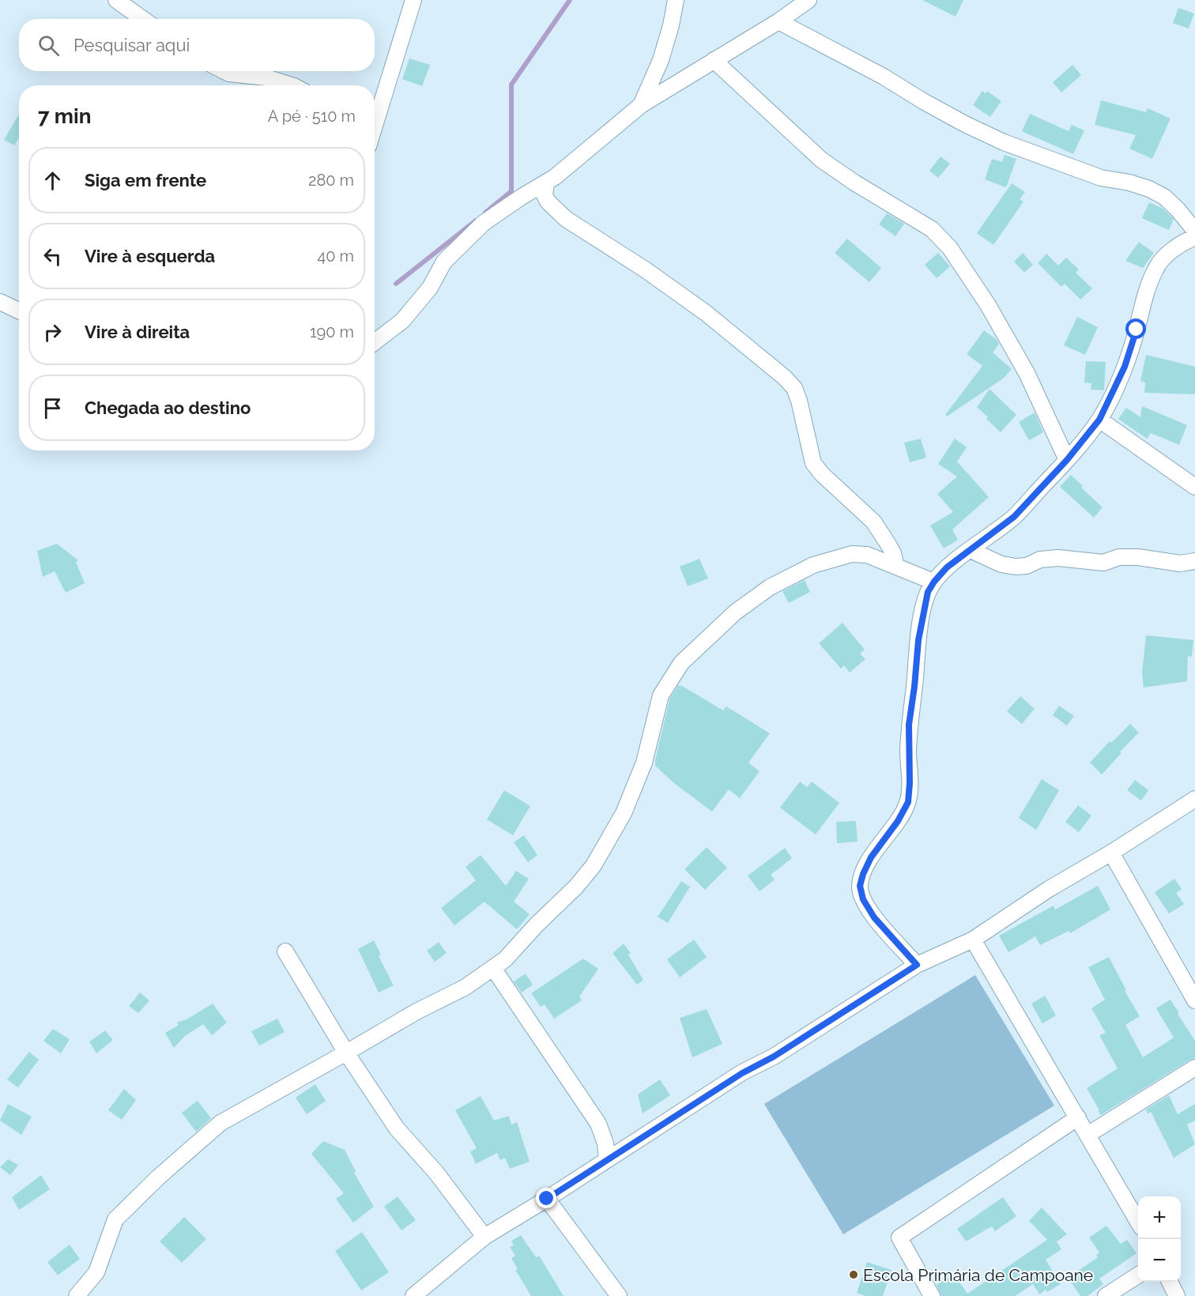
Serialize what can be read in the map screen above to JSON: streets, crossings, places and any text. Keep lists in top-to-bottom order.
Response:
{
  "places": ["Escola Primária de Campoane"],
  "page": {
    "search": "Pesquisar aqui",
    "heading": ["7 min", "A pé · 510 m"],
    "list": [
      ["Siga em frente", "280 m"],
      ["Vire à esquerda", "40 m"],
      ["Vire à direita", "190 m"],
      "Chegada ao destino"
    ],
    "map_buttons": ["+", "−"]
  }
}
